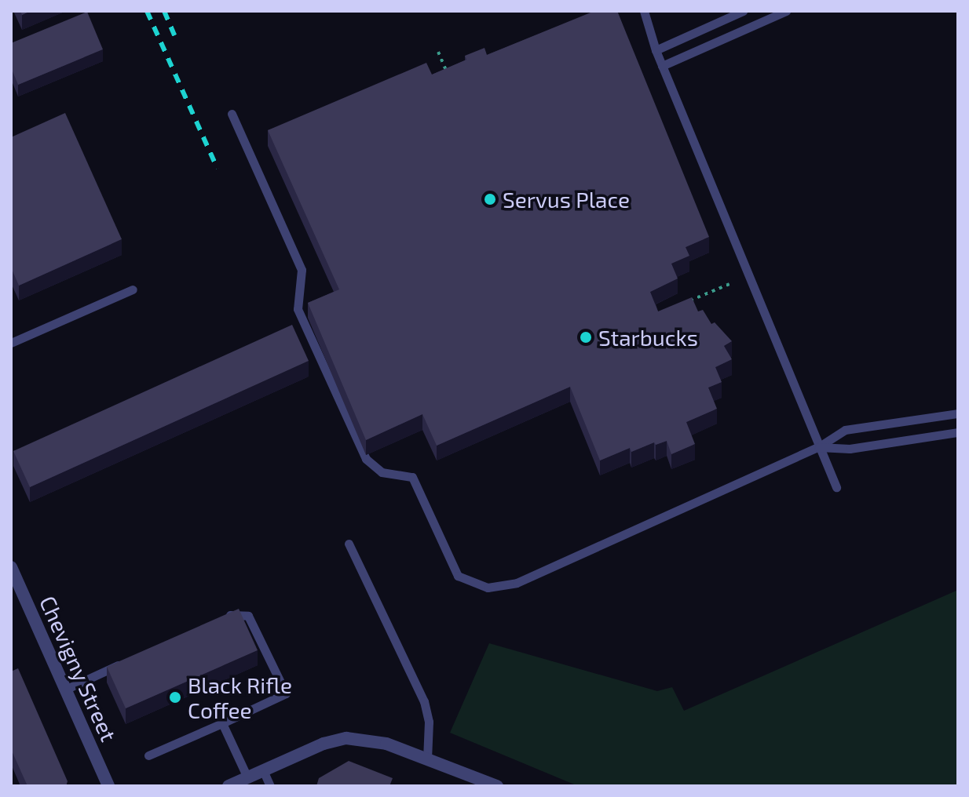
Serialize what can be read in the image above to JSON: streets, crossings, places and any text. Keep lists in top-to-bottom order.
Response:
{
  "streets": {
    "street": ["Chevigny Street"]
  },
  "places": ["Servus Place", "Starbucks", "Black Rifle Coffee"]
}
